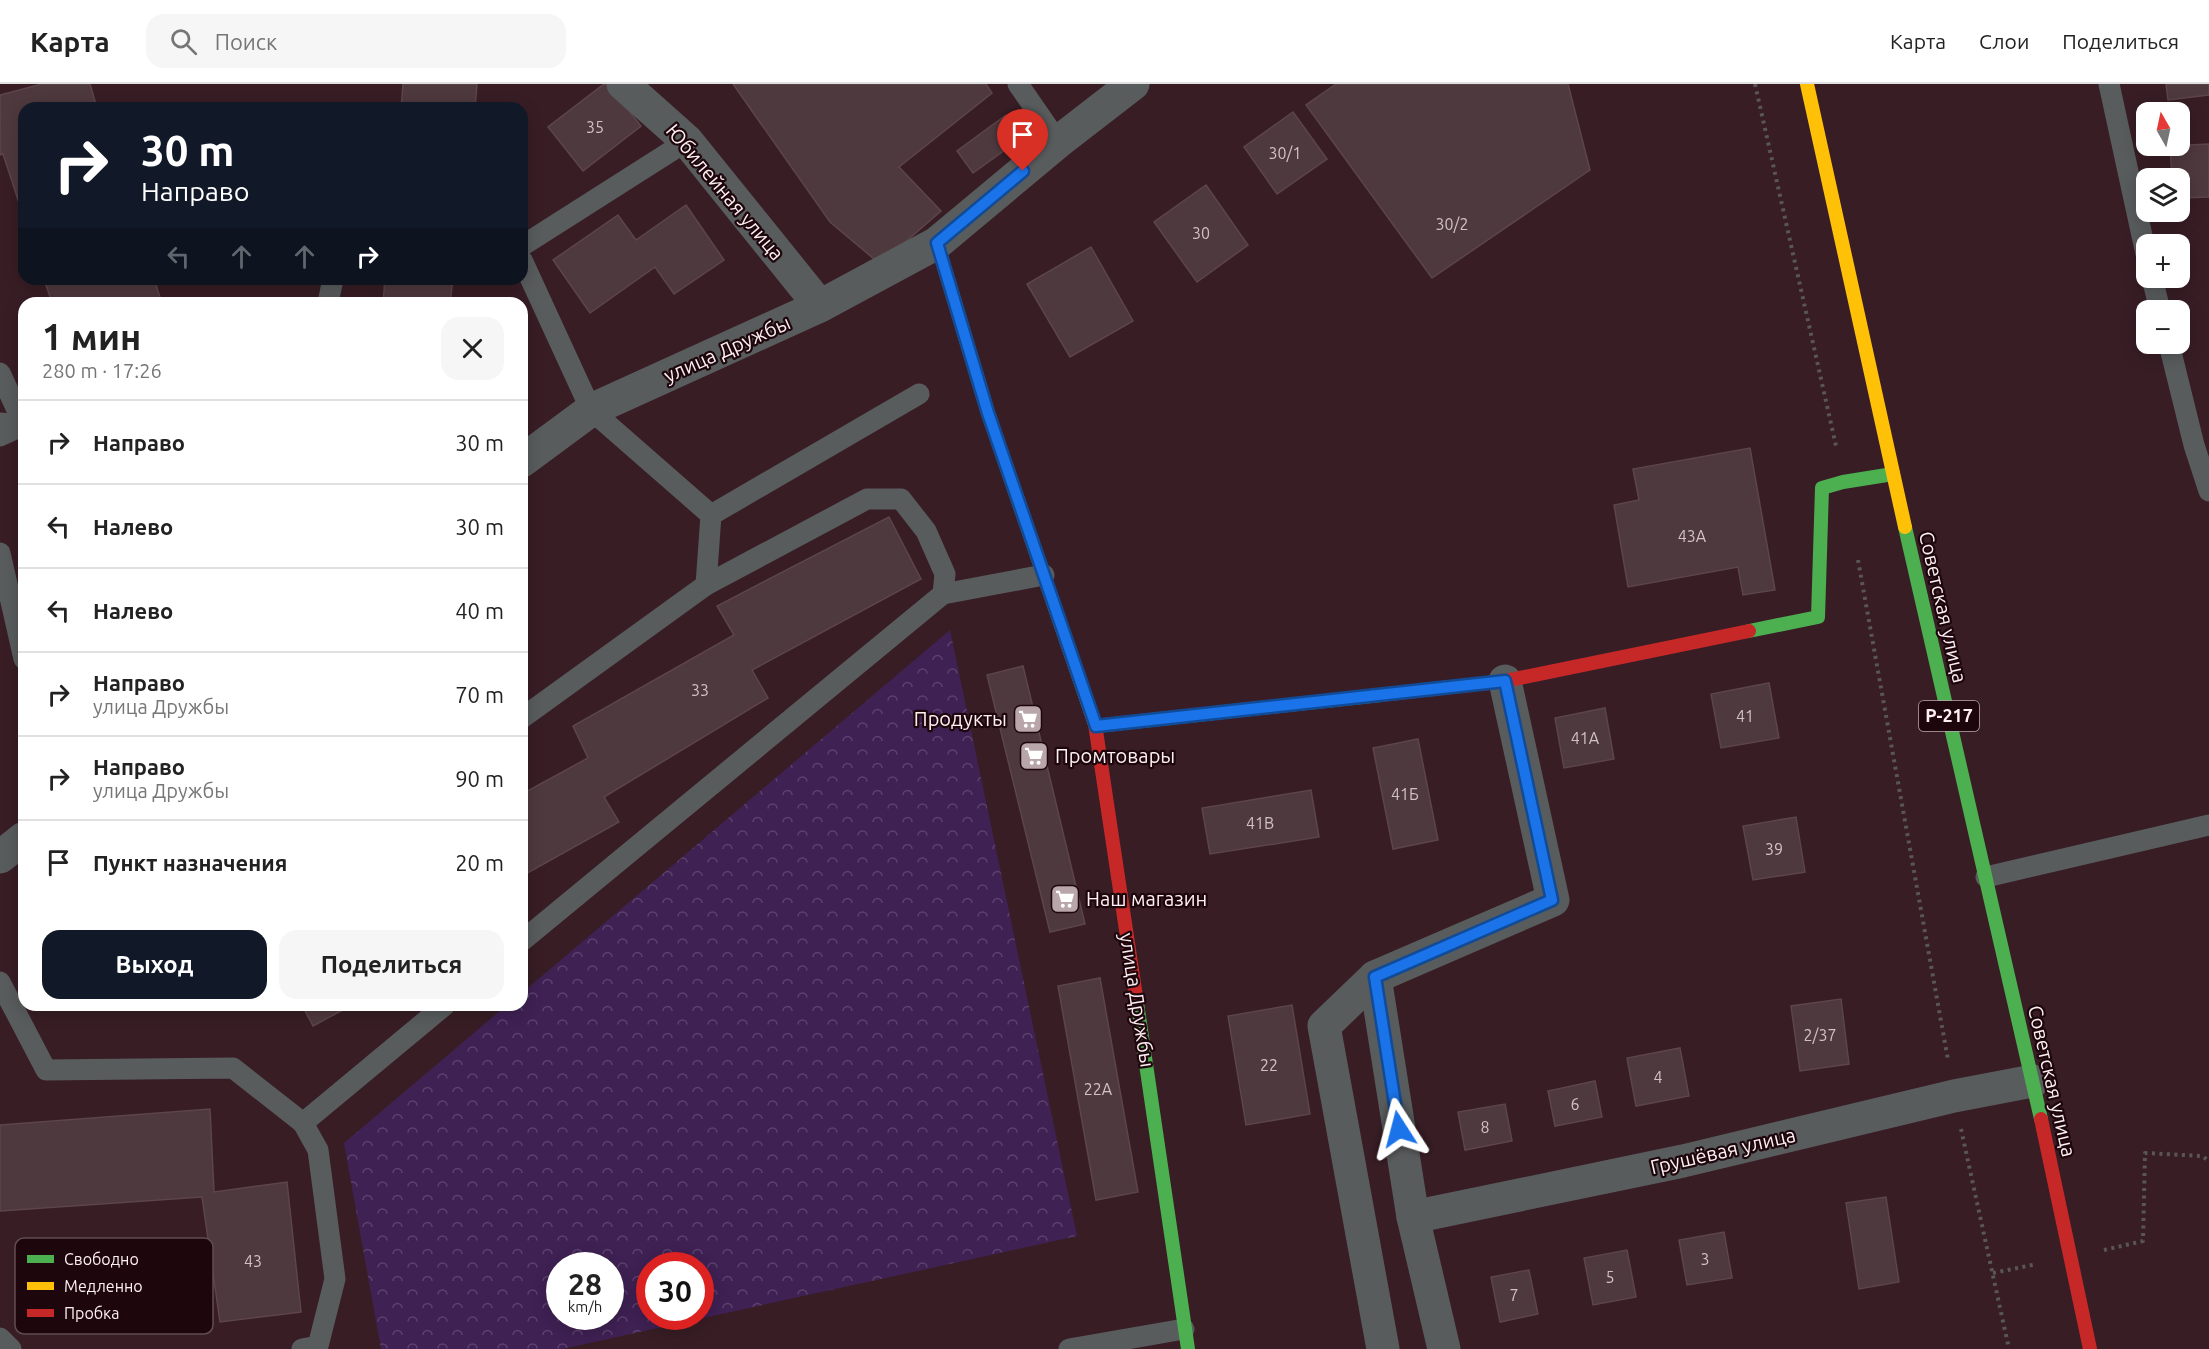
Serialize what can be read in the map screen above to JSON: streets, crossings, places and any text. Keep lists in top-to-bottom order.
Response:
{
  "streets": {
    "main road": ["улица Дружбы", "Советская улица", "Р-217"],
    "street": ["Юбилейная улица", "Грушёвая улица"]
  },
  "crossings": [
    ["Юбилейная улица", "улица Дружбы"],
    ["Советская улица", "Грушёвая улица"]
  ],
  "places": {
    "supermarket": ["Продукты", "Промтовары", "Наш магазин"]
  },
  "house_numbers": [
    "35",
    "30/1",
    "30/2",
    "30",
    "43А",
    "33",
    "41",
    "41А",
    "41Б",
    "41В",
    "39",
    "2/37",
    "22",
    "4",
    "22А",
    "6",
    "8",
    "3",
    "43",
    "5",
    "7"
  ],
  "legend": ["Свободно", "Медленно", "Пробка"],
  "north": "top",
  "page": {
    "header": "Карта",
    "search": "Поиск",
    "nav": ["Карта", "Слои", "Поделиться"],
    "map_buttons": ["+", "−"],
    "turn": ["30 m", "Направо"],
    "heading": ["1 мин", "280 m · 17:26"],
    "list": [
      {
        "name": "Направо",
        "value": "30 m"
      },
      {
        "name": "Налево",
        "value": "30 m"
      },
      {
        "name": "Налево",
        "value": "40 m"
      },
      {
        "name": "Направо",
        "note": "улица Дружбы",
        "value": "70 m"
      },
      {
        "name": "Направо",
        "note": "улица Дружбы",
        "value": "90 m"
      },
      {
        "name": "Пункт назначения",
        "value": "20 m"
      }
    ],
    "buttons": ["Выход", "Поделиться"],
    "speed": "28 km/h",
    "limit": "30"
  }
}
